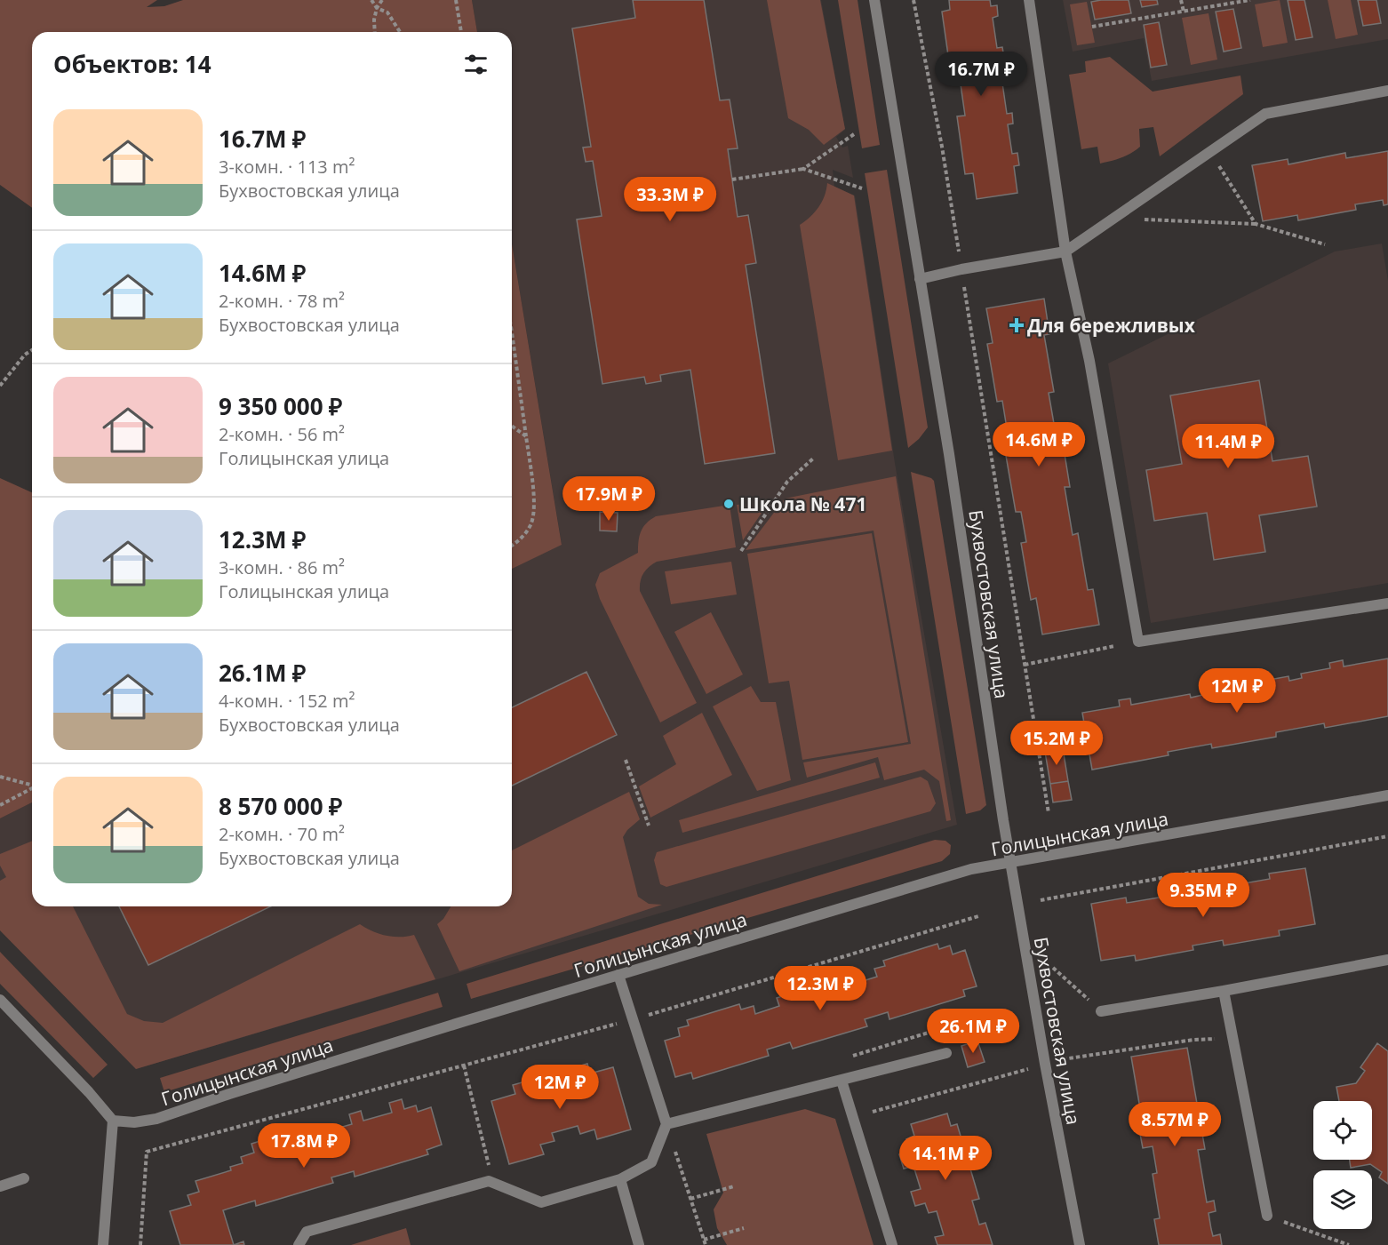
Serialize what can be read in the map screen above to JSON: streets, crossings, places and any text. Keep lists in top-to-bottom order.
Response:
{
  "streets": {
    "street": ["Бухвостовская улица", "Голицынская улица"]
  },
  "crossings": [
    ["Бухвостовская улица", "Голицынская улица"]
  ],
  "places": {
    "health": ["Для бережливых"],
    "other": ["Школа № 471"]
  },
  "page": {
    "heading": "Объектов: 14",
    "price": [
      "16.7M ₽",
      "33.3M ₽",
      "14.6M ₽",
      "11.4M ₽",
      "17.9M ₽",
      "12M ₽",
      "15.2M ₽",
      "9.35M ₽",
      "12.3M ₽",
      "26.1M ₽",
      "12M ₽",
      "8.57M ₽",
      "17.8M ₽",
      "14.1M ₽"
    ],
    "list": [
      {
        "name": "16.7M ₽",
        "note": "3-комн. · 113 m² · Бухвостовская улица"
      },
      {
        "name": "14.6M ₽",
        "note": "2-комн. · 78 m² · Бухвостовская улица"
      },
      {
        "name": "9 350 000 ₽",
        "note": "2-комн. · 56 m² · Голицынская улица"
      },
      {
        "name": "12.3M ₽",
        "note": "3-комн. · 86 m² · Голицынская улица"
      },
      {
        "name": "26.1M ₽",
        "note": "4-комн. · 152 m² · Бухвостовская улица"
      },
      {
        "name": "8 570 000 ₽",
        "note": "2-комн. · 70 m² · Бухвостовская улица"
      }
    ]
  }
}
